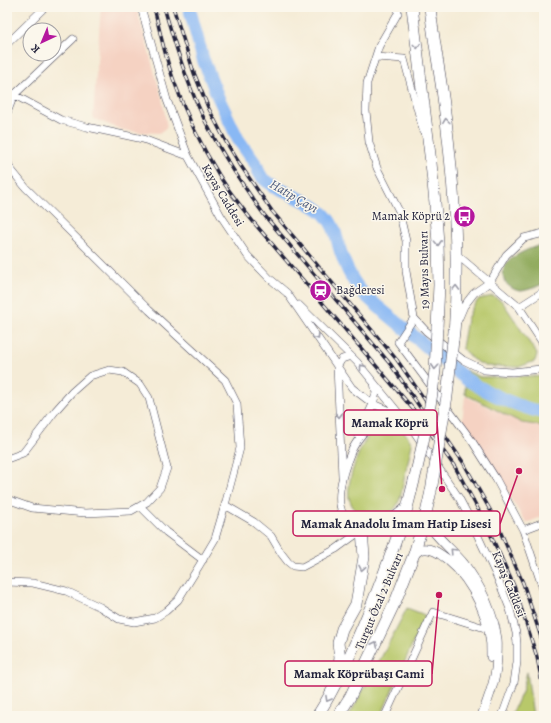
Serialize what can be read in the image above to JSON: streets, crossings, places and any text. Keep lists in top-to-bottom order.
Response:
{
  "streets": {
    "highway": ["19 Mayıs Bulvarı", "Turgut Özal 2 Bulvarı"],
    "street": ["Kayaş Caddesi"]
  },
  "crossings": [
    ["19 Mayıs Bulvarı", "Turgut Özal 2 Bulvarı"]
  ],
  "water": ["Hatip Çayı"],
  "places": {
    "bus stop": ["Mamak Köprü 2"],
    "station": ["Bağderesi"],
    "other": ["Mamak Anadolu İmam Hatip Lisesi", "Mamak Köprü", "Mamak Köprübaşı Cami"]
  },
  "north": "bottom left"
}
